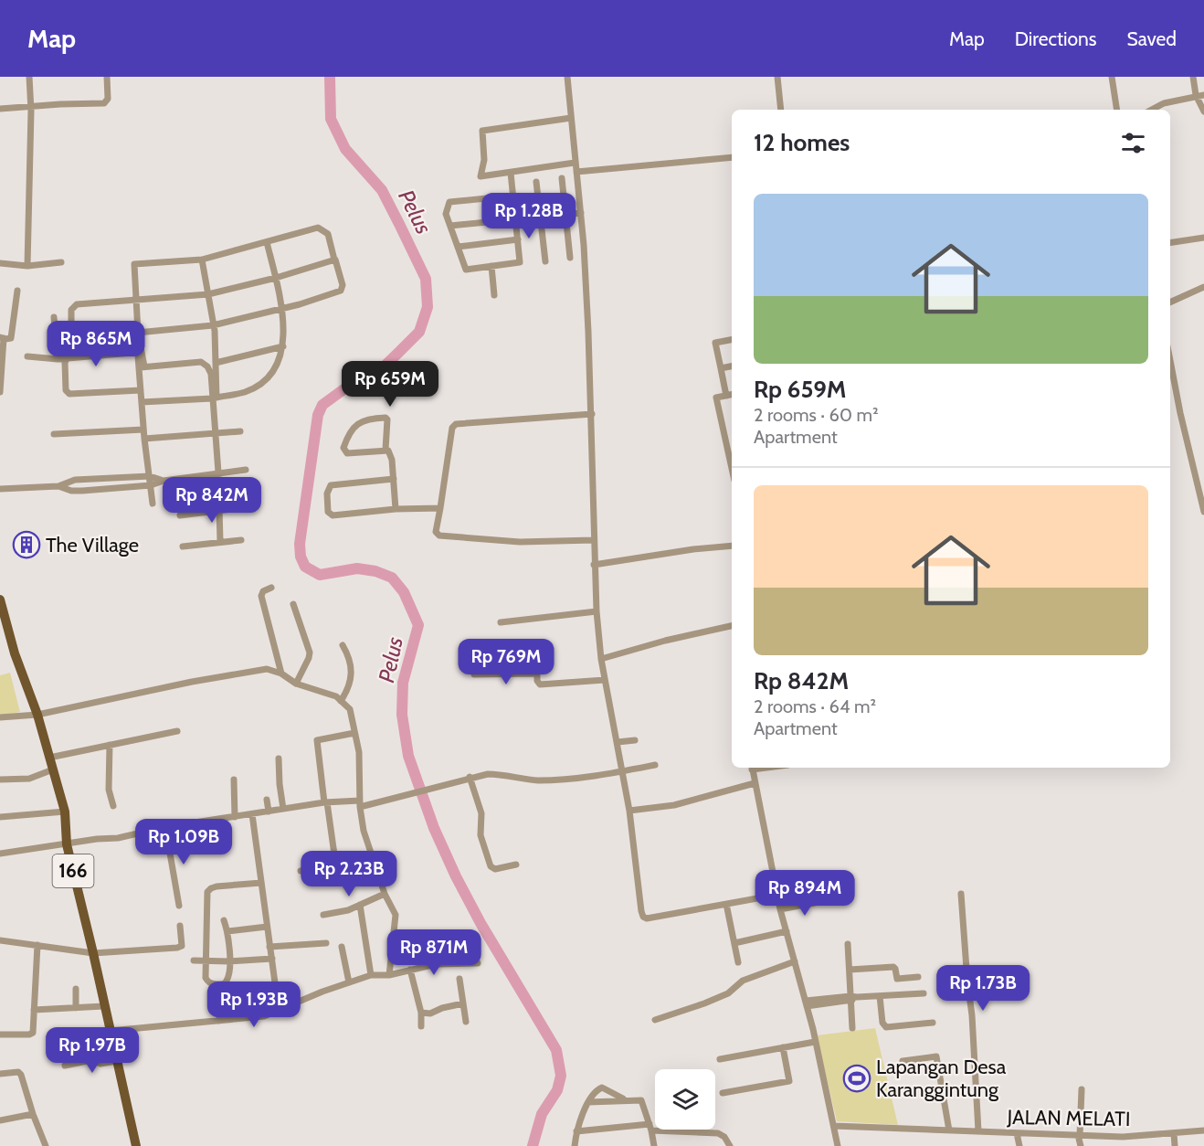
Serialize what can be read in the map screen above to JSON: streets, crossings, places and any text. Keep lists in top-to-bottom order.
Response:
{
  "streets": {
    "main road": ["166"],
    "street": ["JALAN MELATI"]
  },
  "water": ["Pelus"],
  "places": {
    "building": ["The Village"],
    "sports": ["Lapangan Desa Karanggintung"]
  },
  "page": {
    "header": "Map",
    "nav": ["Map", "Directions", "Saved"],
    "heading": "12 homes",
    "list": [
      {
        "name": "Rp 659M",
        "note": "2 rooms · 60 m² · Apartment"
      },
      {
        "name": "Rp 842M",
        "note": "2 rooms · 64 m² · Apartment"
      }
    ],
    "price": [
      "Rp 1.28B",
      "Rp 865M",
      "Rp 659M",
      "Rp 842M",
      "Rp 769M",
      "Rp 1.09B",
      "Rp 2.23B",
      "Rp 894M",
      "Rp 871M",
      "Rp 1.73B",
      "Rp 1.93B",
      "Rp 1.97B"
    ]
  }
}
